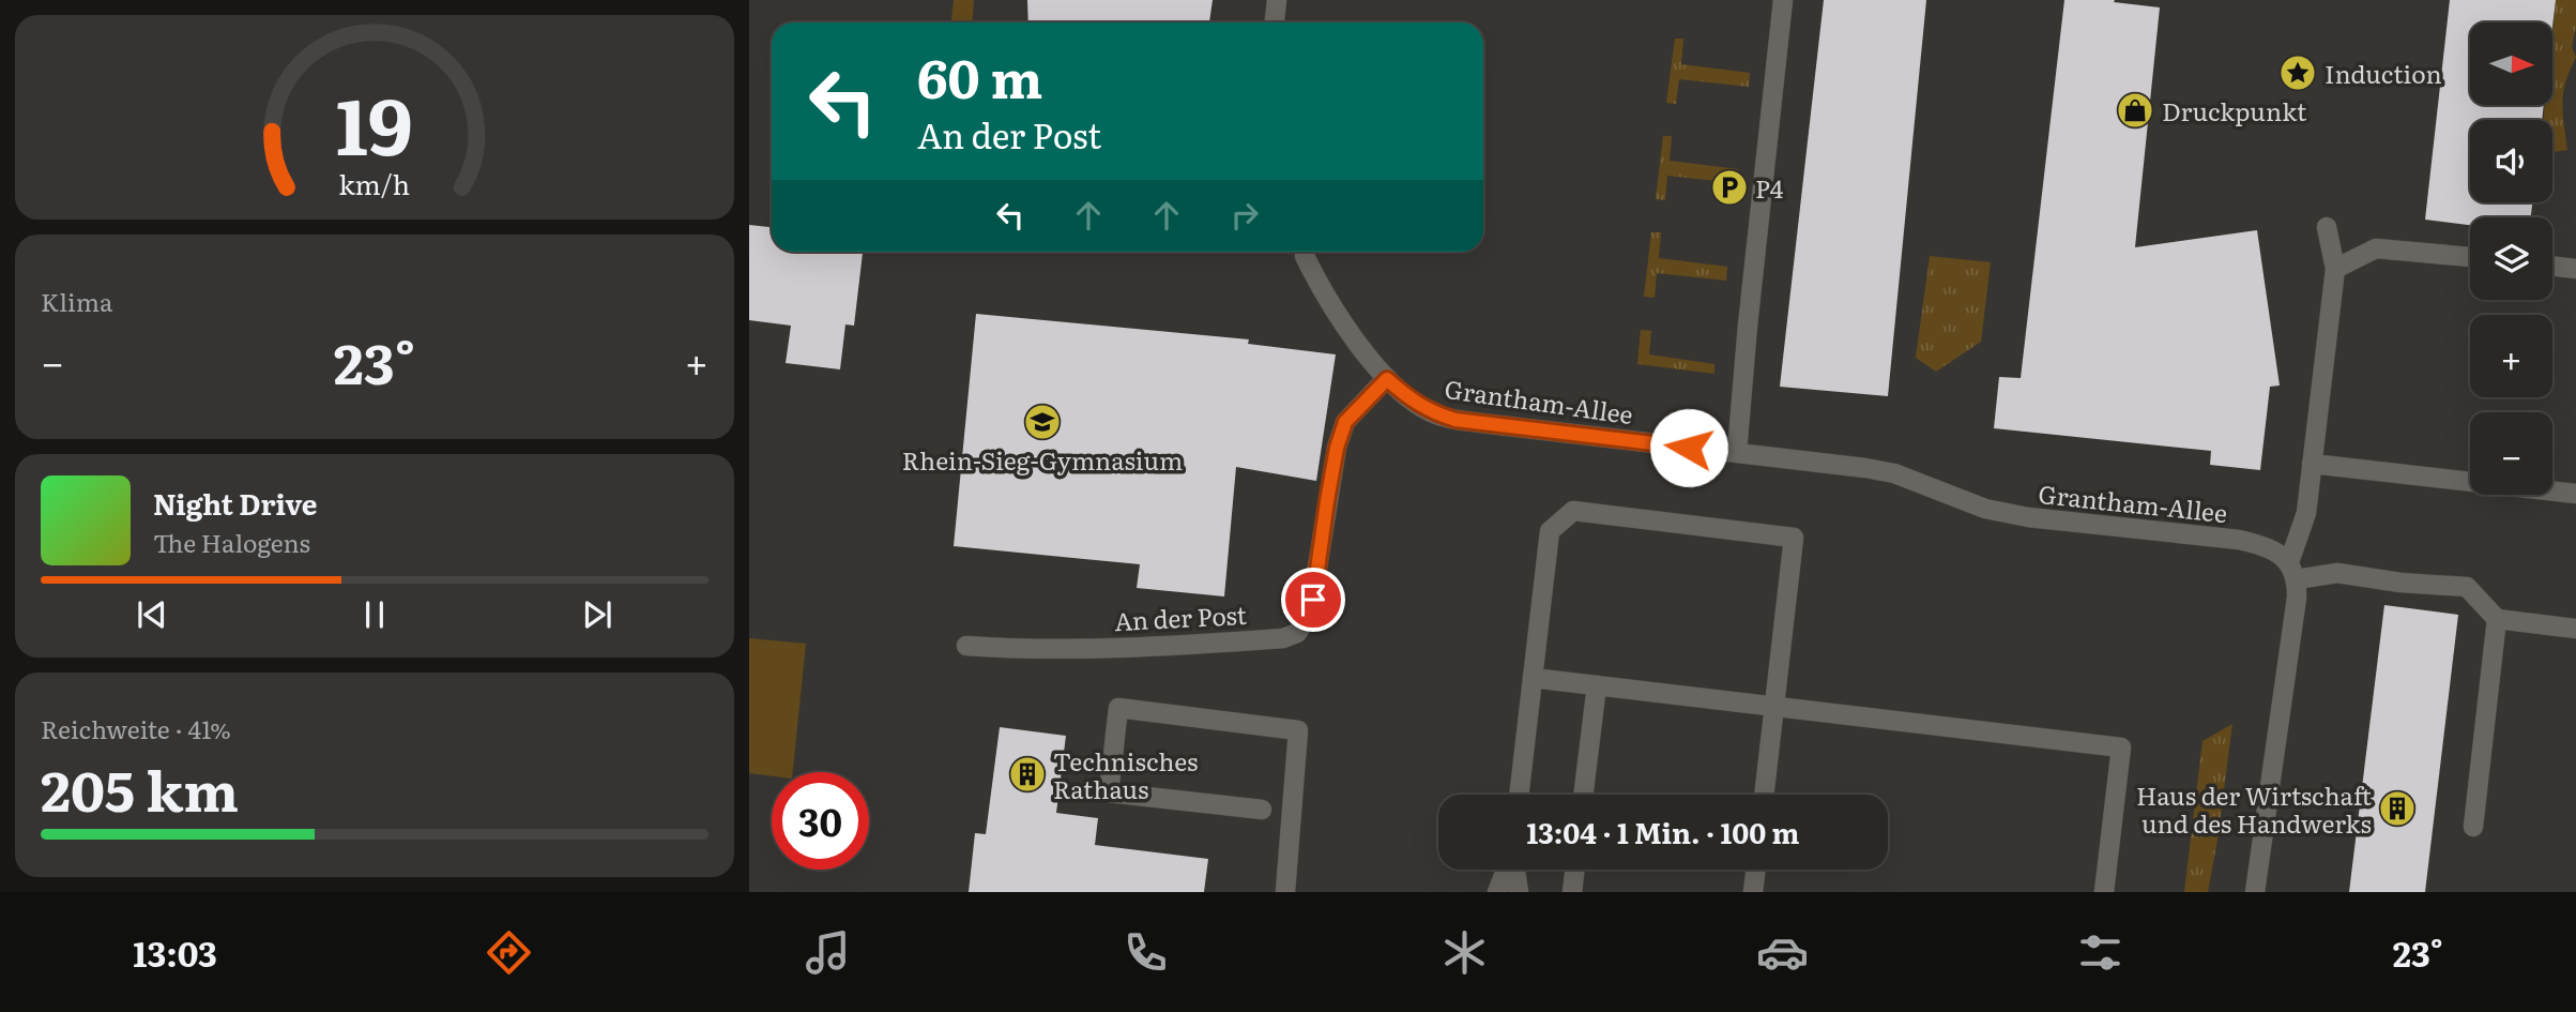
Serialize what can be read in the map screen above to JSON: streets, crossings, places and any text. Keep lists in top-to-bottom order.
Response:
{
  "streets": {
    "street": ["Grantham-Allee", "An der Post"]
  },
  "crossings": [
    ["Grantham-Allee", "An der Post"]
  ],
  "places": {
    "place": ["Induction"],
    "shop": ["Druckpunkt"],
    "parking": ["P4"],
    "school or university": ["Rhein-Sieg-Gymnasium"],
    "building": ["Technisches Rathaus", "Haus der Wirtschaft und des Handwerks"]
  },
  "north": "right",
  "page": {
    "map_buttons": ["+", "−"],
    "turn": ["60 m", "An der Post"],
    "tile": [
      "Klima",
      ["Reichweite · 41%", "205 km"]
    ],
    "heat": ["−", "23°", "+"],
    "song": ["Night Drive", "The Halogens"],
    "limit": "30",
    "trip": "13:04 · 1 Min. · 100 m",
    "tabs": ["13:03", "23°"],
    "gauge": ["19", "km/h"]
  }
}
